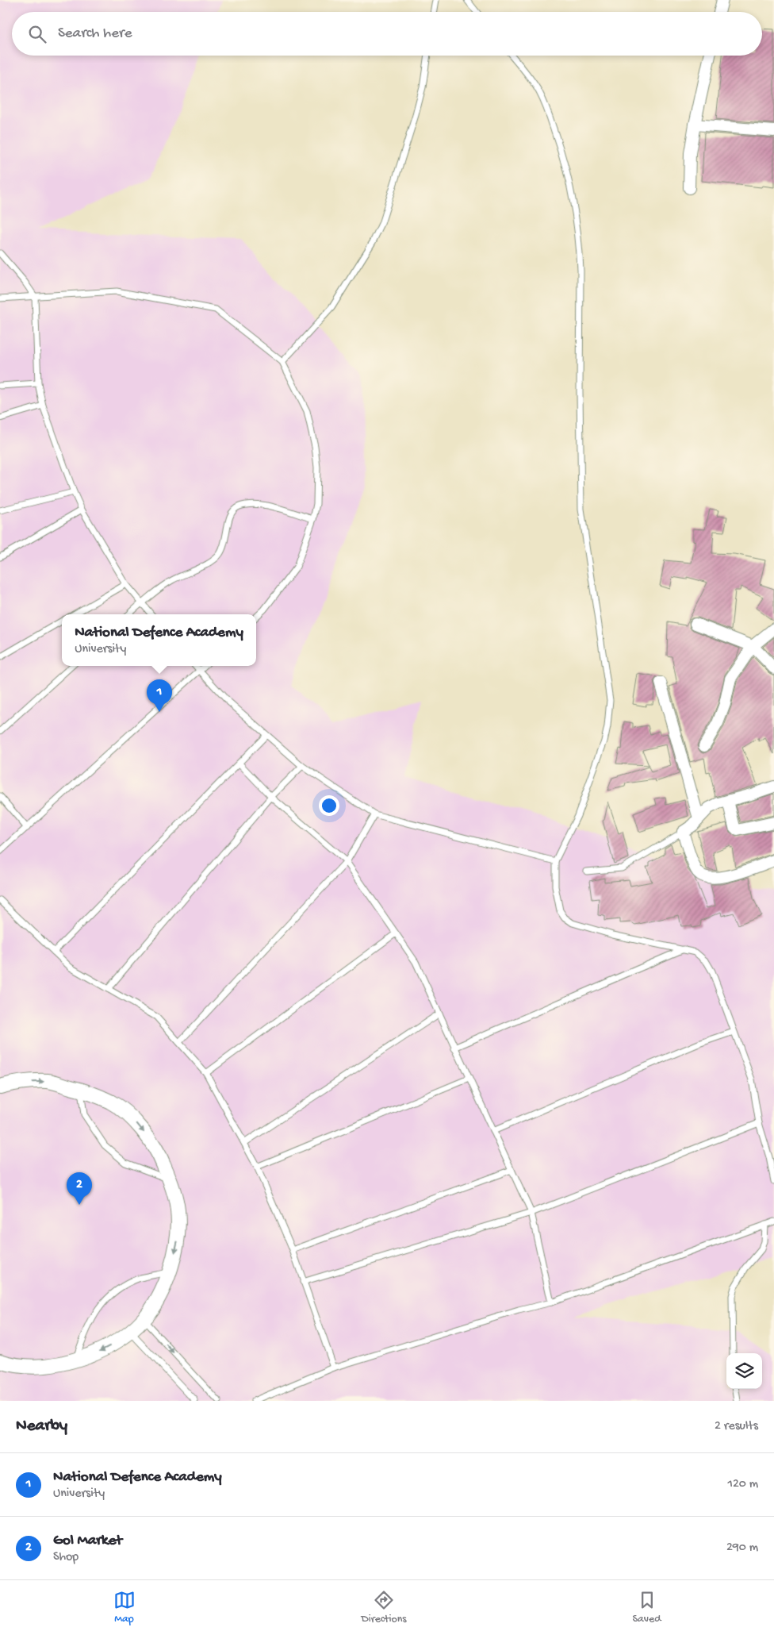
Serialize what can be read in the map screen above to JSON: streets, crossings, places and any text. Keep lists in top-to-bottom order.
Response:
{
  "page": {
    "search": "Search here",
    "popup": ["National Defence Academy", "University"],
    "pins": ["1", "2"],
    "heading": ["Nearby", "2 results"],
    "list": [
      {
        "mark": "1",
        "name": "National Defence Academy",
        "note": "University",
        "value": "120 m"
      },
      {
        "mark": "2",
        "name": "Gol Market",
        "note": "Shop",
        "value": "290 m"
      }
    ],
    "nav": ["Map", "Directions", "Saved"]
  }
}
